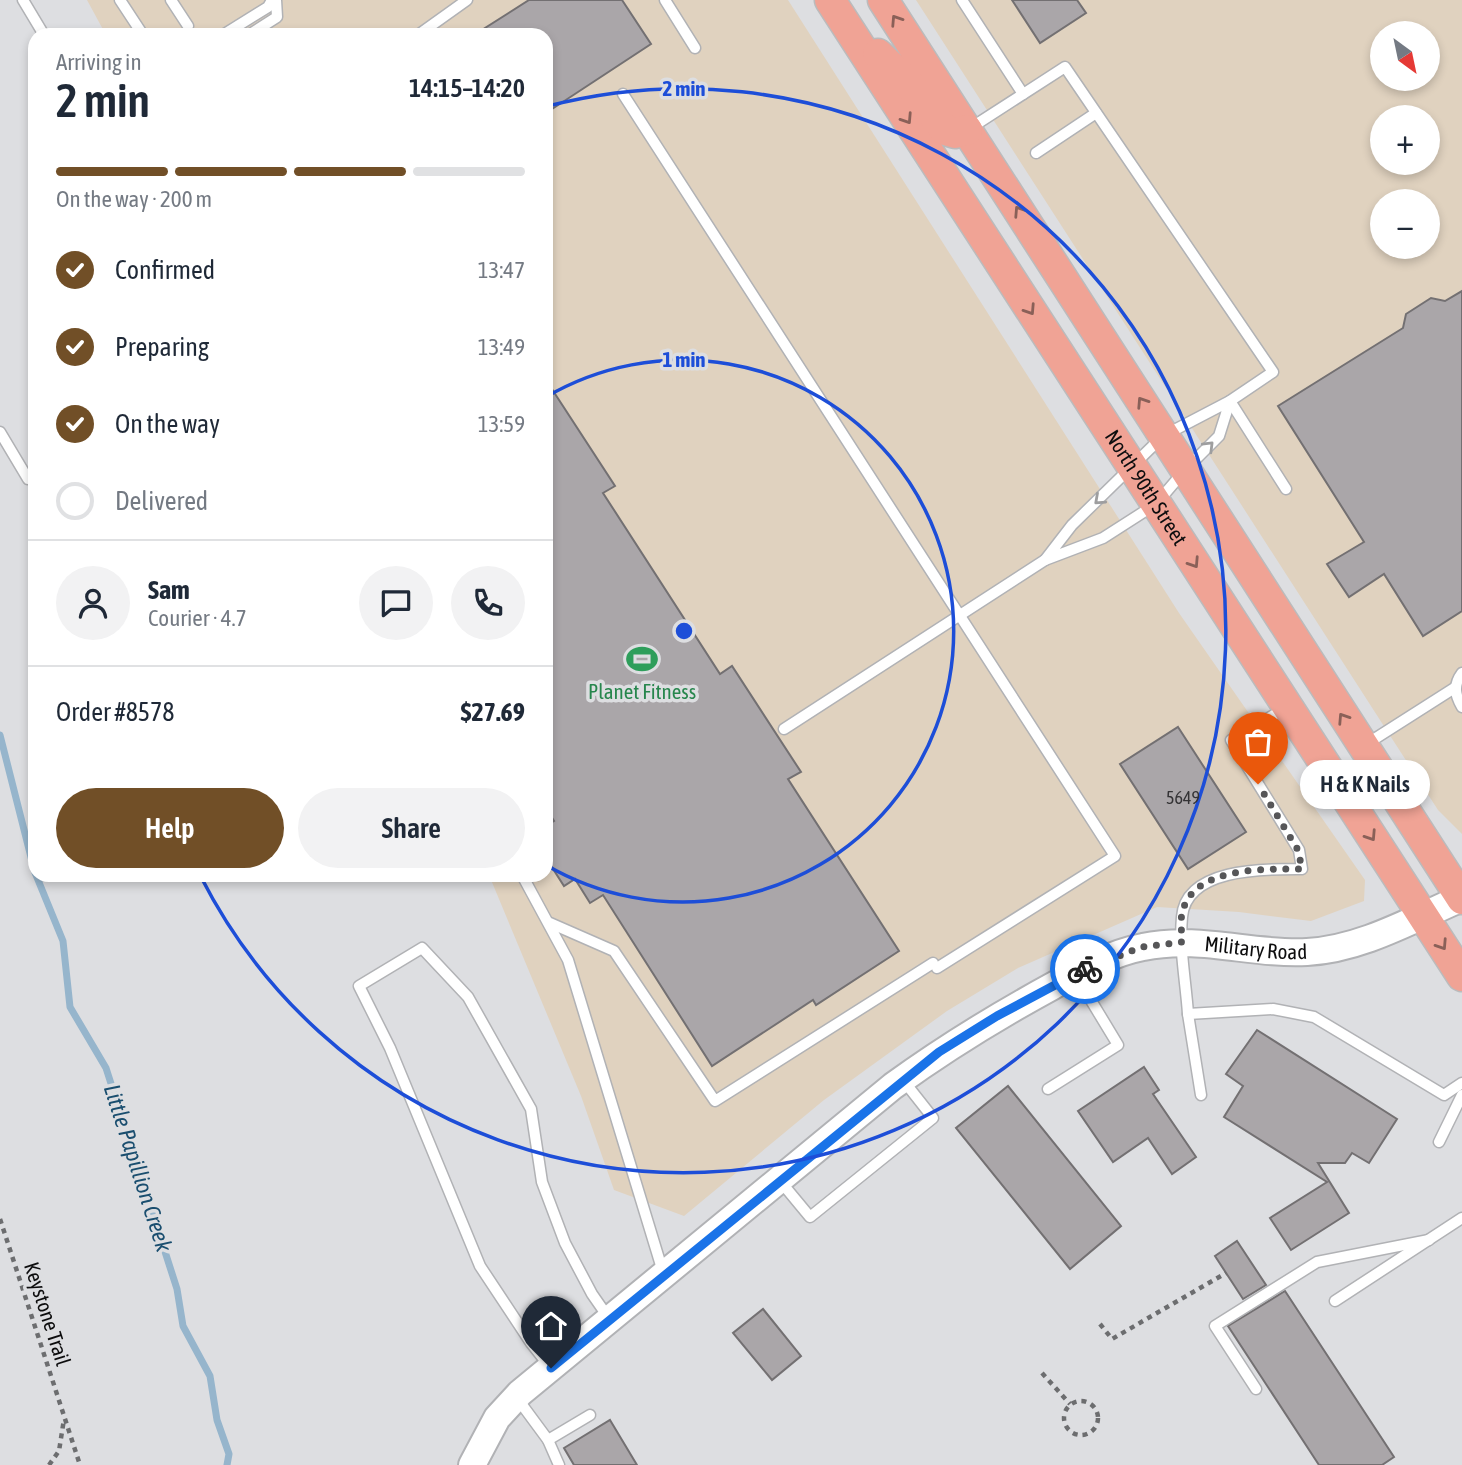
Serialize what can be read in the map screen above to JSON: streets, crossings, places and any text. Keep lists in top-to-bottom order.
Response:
{
  "streets": {
    "main road": ["North 90th Street", "Military Road"],
    "path": ["Keystone Trail"]
  },
  "crossings": [
    ["North 90th Street", "Military Road"]
  ],
  "water": ["Little Papillion Creek"],
  "places": {
    "sports": ["Planet Fitness"],
    "other": ["H & K Nails"]
  },
  "house_numbers": ["5649"],
  "north": "bottom right",
  "page": {
    "map_buttons": ["+", "−"],
    "heading": ["2 min", "Arriving in", "14:15–14:20"],
    "panel": [
      "Sam",
      "Courier · 4.7",
      "Order #8578",
      "$27.69"
    ],
    "bar": "On the way · 200 m",
    "list": [
      ["Confirmed", "13:47"],
      ["Preparing", "13:49"],
      ["On the way", "13:59"],
      "Delivered"
    ],
    "bubble": "H & K Nails",
    "buttons": ["Help", "Share"]
  },
  "rings": ["2 min", "1 min"]
}
